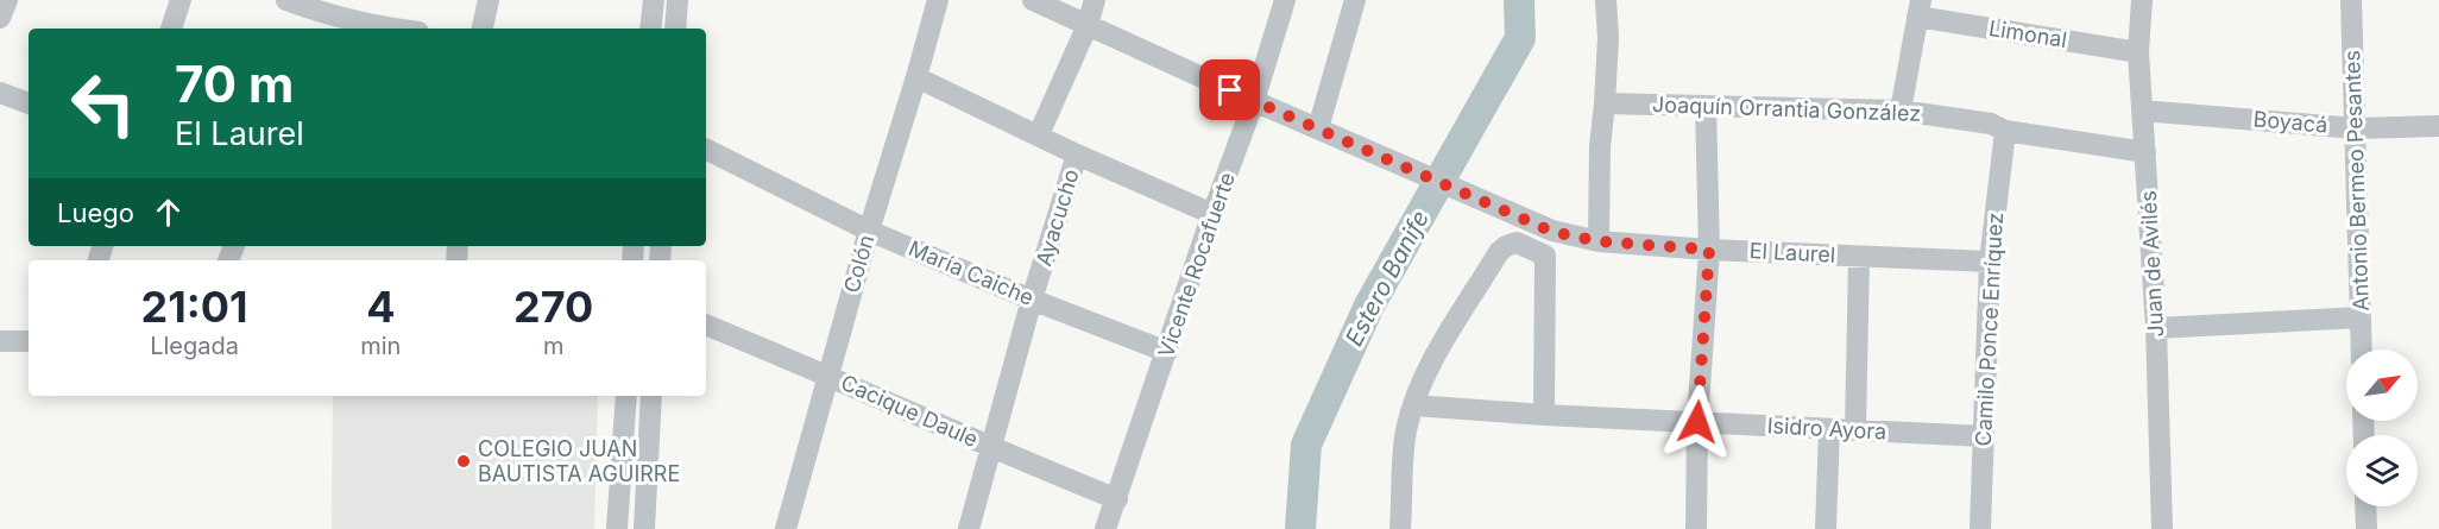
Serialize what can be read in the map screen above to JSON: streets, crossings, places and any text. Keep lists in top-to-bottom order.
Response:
{
  "streets": {
    "street": [
      "Limonal",
      "Joaquín Orrantia González",
      "Boyacá",
      "Antonio Bermeo Pesantes",
      "Ayacucho",
      "El Laurel",
      "Colón",
      "Juan de Avilés",
      "Vicente Rocafuerte",
      "María Caiche",
      "Camilo Ponce Enríquez",
      "Cacique Daule",
      "Isidro Ayora"
    ]
  },
  "crossings": [
    ["Limonal", "Juan de Avilés"],
    ["Joaquín Orrantia González", "Juan de Avilés"],
    ["Joaquín Orrantia González", "Camilo Ponce Enríquez"],
    ["Boyacá", "Antonio Bermeo Pesantes"],
    ["Boyacá", "Juan de Avilés"],
    ["Ayacucho", "María Caiche"],
    ["Ayacucho", "Cacique Daule"],
    ["El Laurel", "Vicente Rocafuerte"],
    ["El Laurel", "Camilo Ponce Enríquez"],
    ["Colón", "María Caiche"],
    ["Colón", "Cacique Daule"],
    ["Vicente Rocafuerte", "María Caiche"],
    ["Vicente Rocafuerte", "Cacique Daule"],
    ["Camilo Ponce Enríquez", "Isidro Ayora"]
  ],
  "water": ["Estero Banife"],
  "places": ["COLEGIO JUAN BAUTISTA AGUIRRE"],
  "north": "top right",
  "page": {
    "turn": ["70 m", "El Laurel"],
    "then": "Luego",
    "eta": [
      "21:01",
      "Llegada",
      "4",
      "min",
      "270",
      "m"
    ]
  }
}
